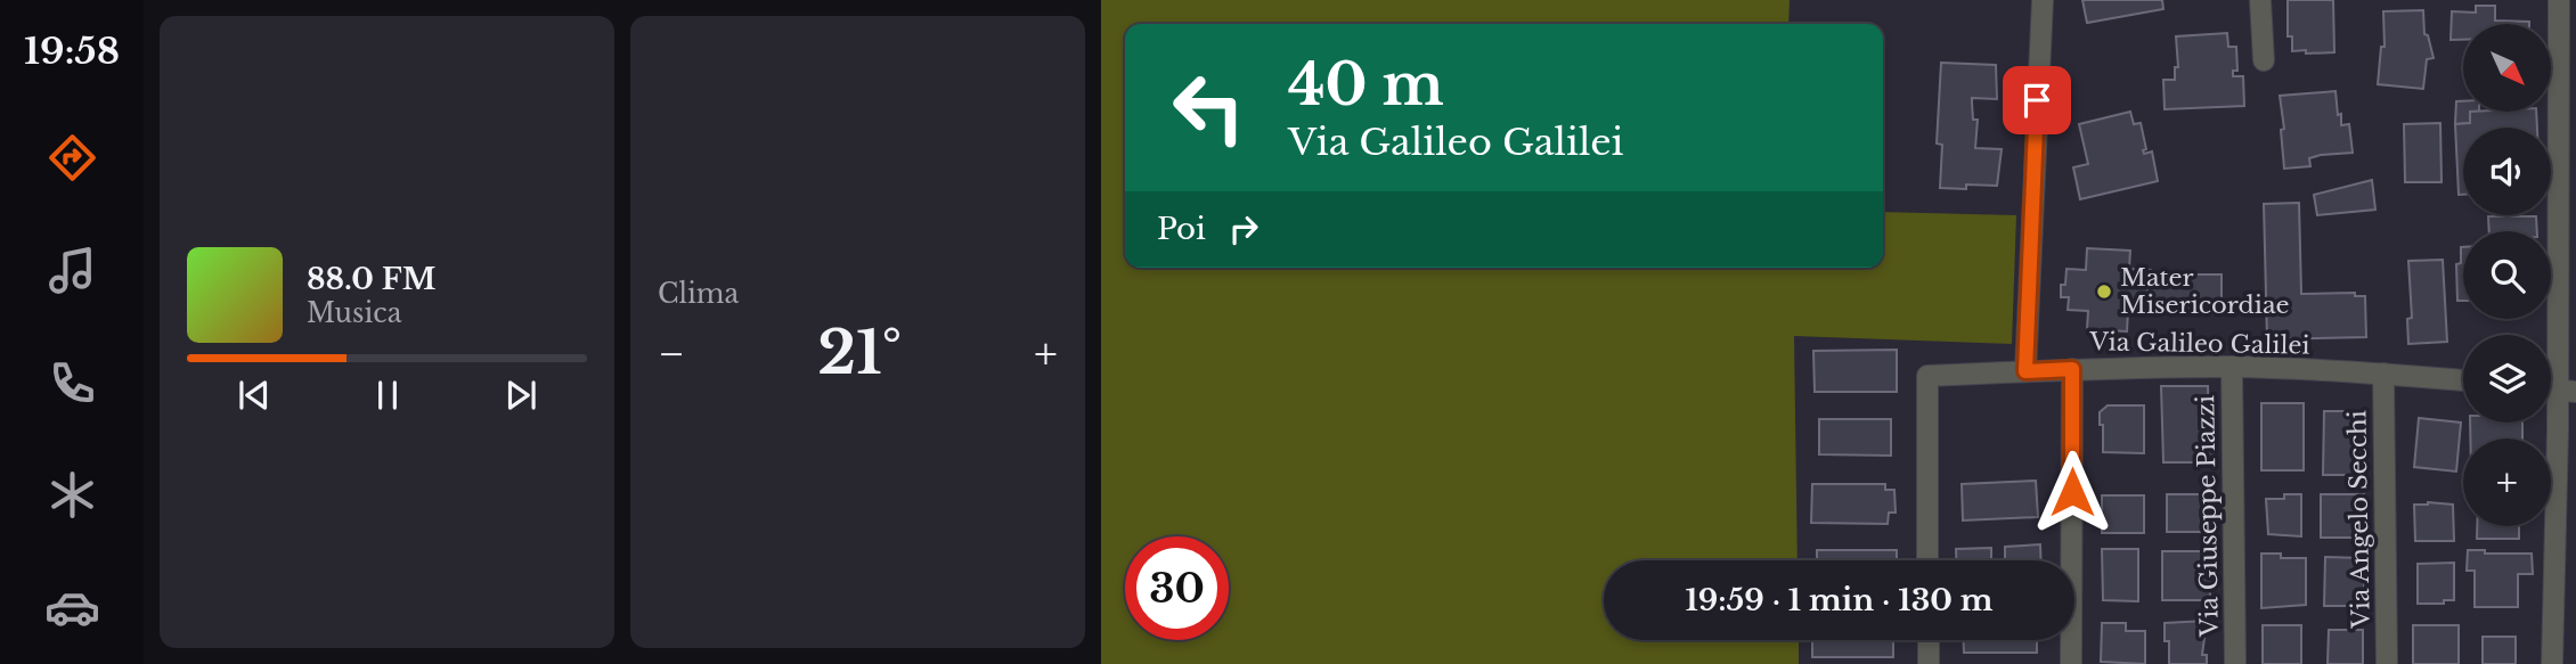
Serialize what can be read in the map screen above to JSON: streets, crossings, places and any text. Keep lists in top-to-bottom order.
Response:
{
  "streets": {
    "street": ["Via Galileo Galilei", "Via Giuseppe Piazzi", "Via Angelo Secchi"]
  },
  "crossings": [
    ["Via Galileo Galilei", "Via Giuseppe Piazzi"],
    ["Via Galileo Galilei", "Via Angelo Secchi"]
  ],
  "places": ["Mater Misericordiae"],
  "north": "bottom right",
  "page": {
    "tabs": "19:58",
    "tile": "Clima",
    "map_buttons": "+",
    "turn": ["40 m", "Via Galileo Galilei"],
    "then": "Poi",
    "song": ["88.0 FM", "Musica"],
    "heat": ["−", "21°", "+"],
    "limit": "30",
    "trip": "19:59 · 1 min · 130 m"
  }
}
